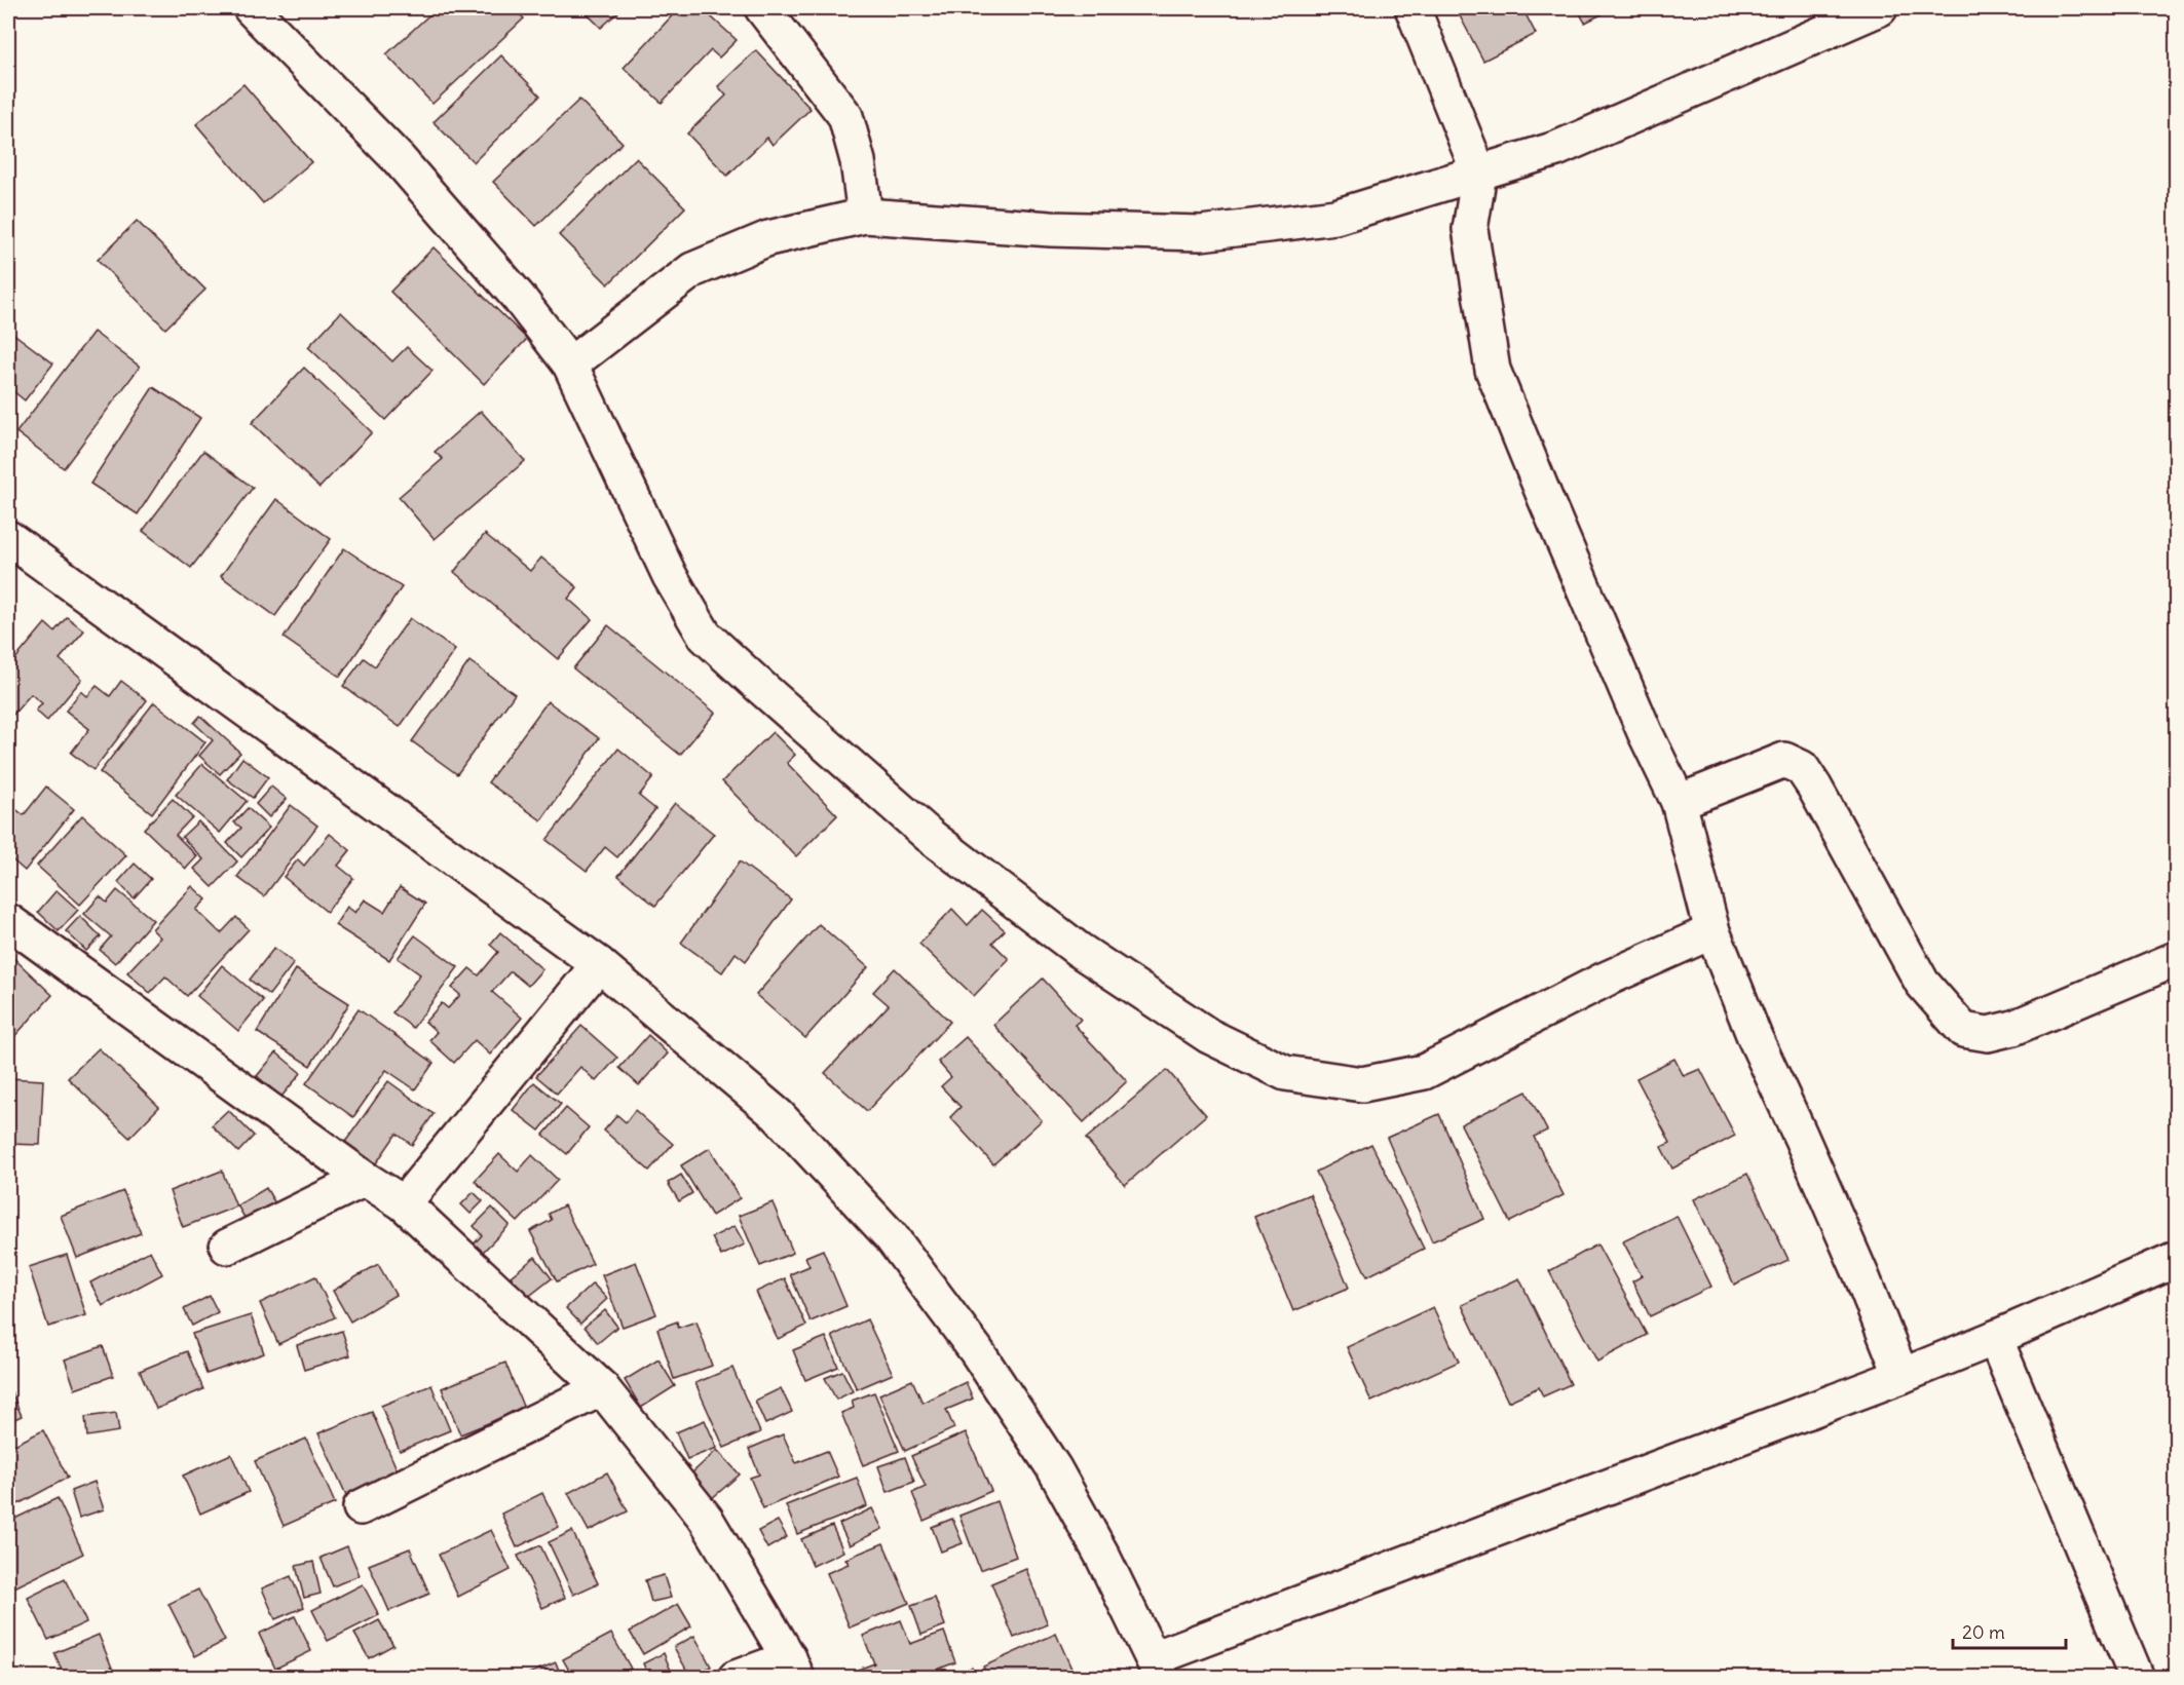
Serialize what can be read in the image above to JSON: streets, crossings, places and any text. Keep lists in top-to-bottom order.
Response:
{
  "scale_bar": "20 m"
}
